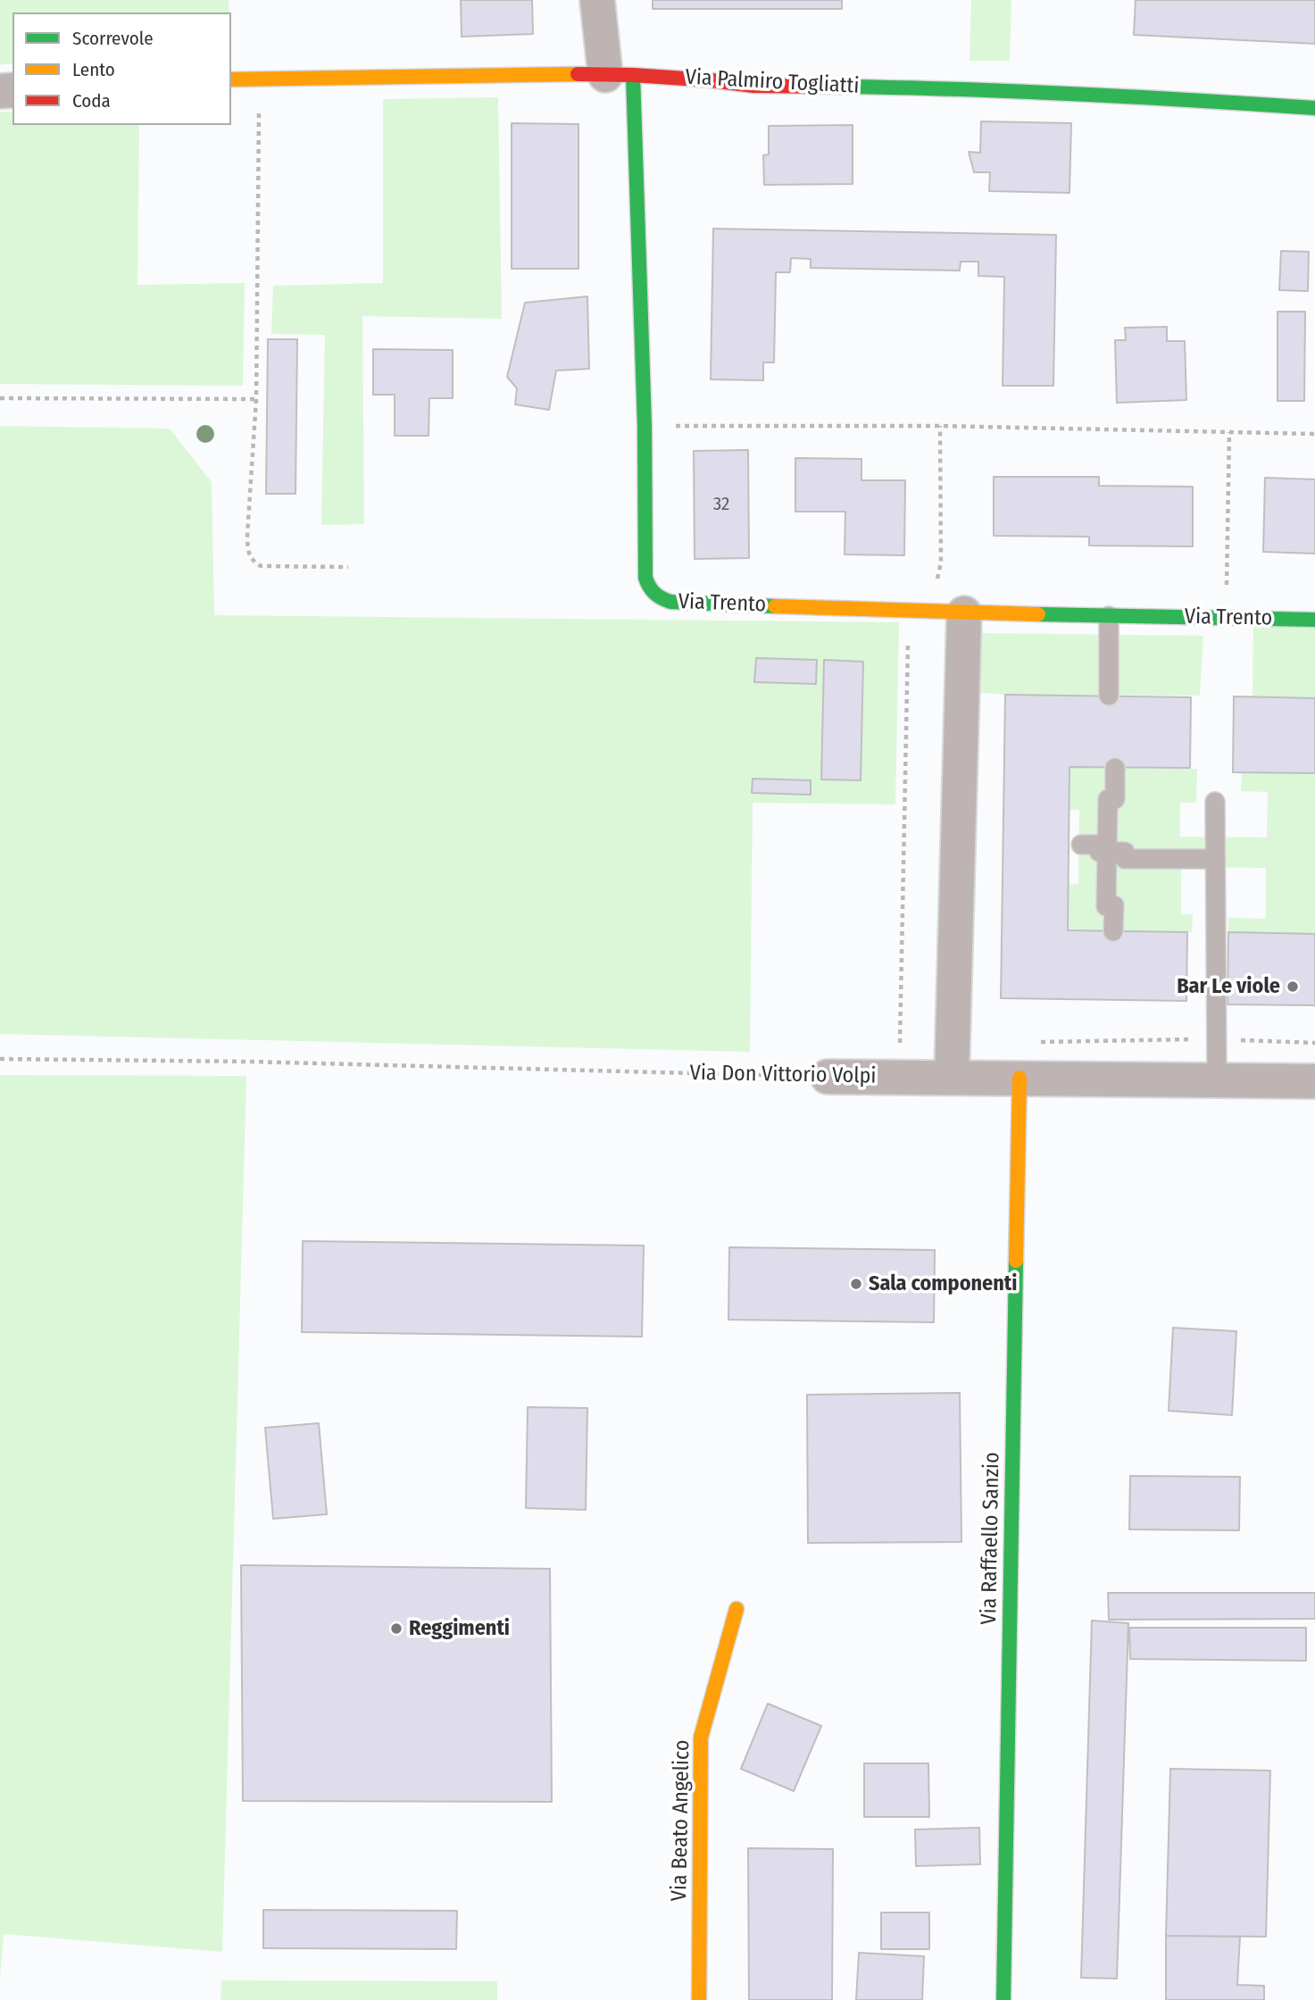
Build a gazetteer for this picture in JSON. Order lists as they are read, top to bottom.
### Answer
{
  "streets": {
    "street": [
      "Via Palmiro Togliatti",
      "Via Trento",
      "Via Don Vittorio Volpi",
      "Via Raffaello Sanzio",
      "Via Beato Angelico"
    ]
  },
  "crossings": [
    ["Via Palmiro Togliatti", "Via Trento"],
    ["Via Don Vittorio Volpi", "Via Raffaello Sanzio"]
  ],
  "places": ["Bar Le viole", "Sala componenti", "Reggimenti"],
  "house_numbers": ["32"],
  "legend": ["Scorrevole", "Lento", "Coda"]
}
